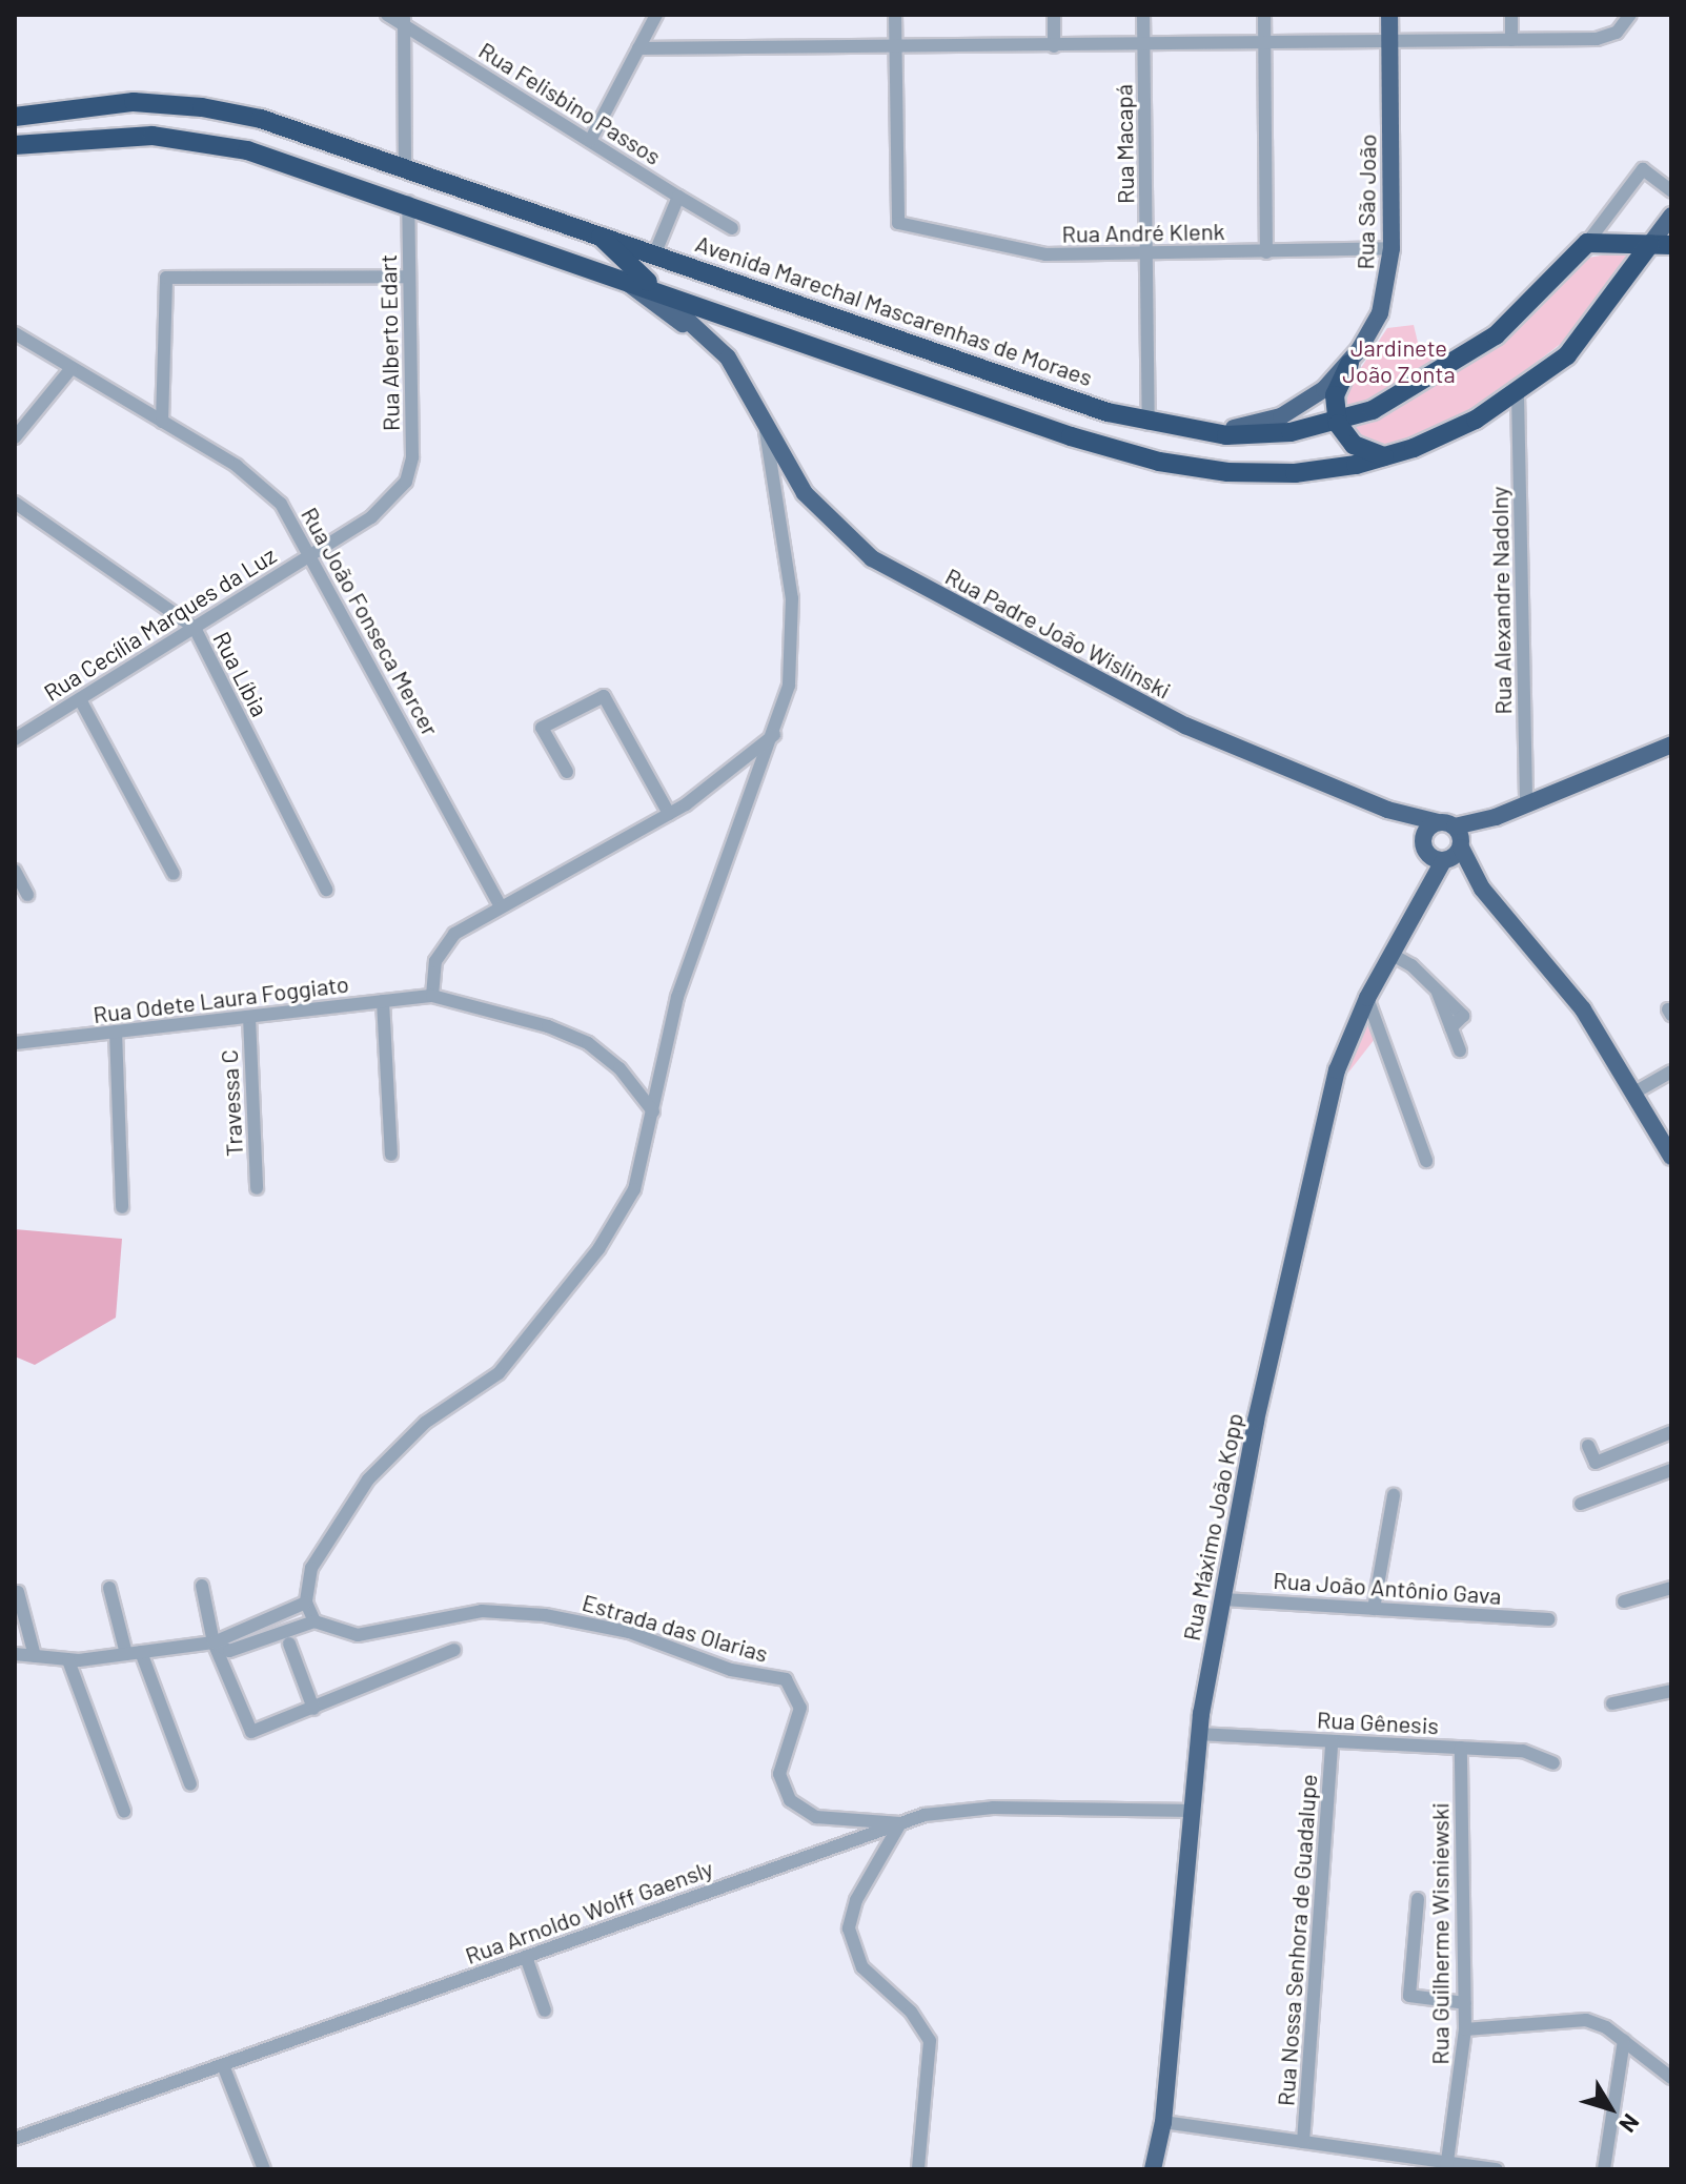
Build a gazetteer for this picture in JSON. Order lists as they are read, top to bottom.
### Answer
{
  "streets": {
    "highway": ["Avenida Marechal Mascarenhas de Moraes"],
    "main road": ["Rua São João", "Rua Padre João Wislinski", "Rua Máximo João Kopp"],
    "street": [
      "Rua Felisbino Passos",
      "Rua Macapá",
      "Rua André Klenk",
      "Rua Alberto Edart",
      "Rua Alexandre Nadolny",
      "Rua João Fonseca Mercer",
      "Rua Cecília Marques da Luz",
      "Rua Líbia",
      "Rua Odete Laura Foggiato",
      "Travessa C",
      "Rua João Antônio Gava",
      "Estrada das Olarias",
      "Rua Gênesis",
      "Rua Arnoldo Wolff Gaensly",
      "Rua Guilherme Wisniewski",
      "Rua Nossa Senhora de Guadalupe"
    ]
  },
  "crossings": [
    ["Rua Macapá", "Rua André Klenk"],
    ["Rua Macapá", "Avenida Marechal Mascarenhas de Moraes"],
    ["Rua São João", "Rua André Klenk"],
    ["Rua São João", "Avenida Marechal Mascarenhas de Moraes"],
    ["Rua Alberto Edart", "Rua Cecília Marques da Luz"],
    ["Rua Alexandre Nadolny", "Rua Padre João Wislinski"],
    ["Rua João Fonseca Mercer", "Rua Cecília Marques da Luz"],
    ["Rua Cecília Marques da Luz", "Rua Líbia"],
    ["Rua Padre João Wislinski", "Rua Máximo João Kopp"],
    ["Rua Odete Laura Foggiato", "Travessa C"],
    ["Rua Máximo João Kopp", "Rua João Antônio Gava"],
    ["Rua Máximo João Kopp", "Rua Gênesis"],
    ["Rua Máximo João Kopp", "Rua Arnoldo Wolff Gaensly"],
    ["Estrada das Olarias", "Rua Arnoldo Wolff Gaensly"],
    ["Rua Gênesis", "Rua Guilherme Wisniewski"],
    ["Rua Gênesis", "Rua Nossa Senhora de Guadalupe"]
  ],
  "parks": ["Jardinete João Zonta"],
  "north": "bottom right"
}
